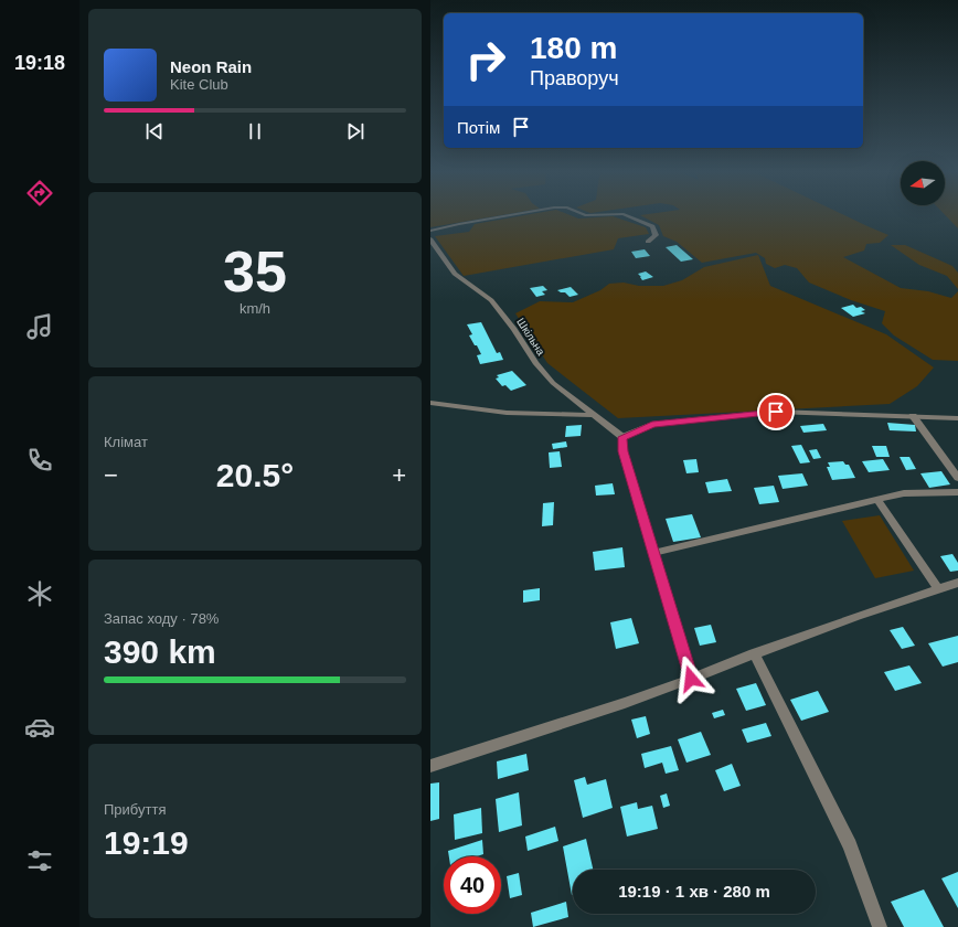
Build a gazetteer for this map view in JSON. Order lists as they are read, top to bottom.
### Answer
{
  "streets": {
    "street": ["Шкільна"]
  },
  "north": "left",
  "page": {
    "tabs": "19:18",
    "turn": ["180 m", "Праворуч"],
    "song": ["Neon Rain", "Kite Club"],
    "then": "Потім",
    "tile": [
      ["35", "km/h"],
      "Клімат",
      ["Запас ходу · 78%", "390 km"],
      ["Прибуття", "19:19"]
    ],
    "heat": ["−", "20.5°", "+"],
    "limit": "40",
    "trip": "19:19 · 1 хв · 280 m"
  }
}
